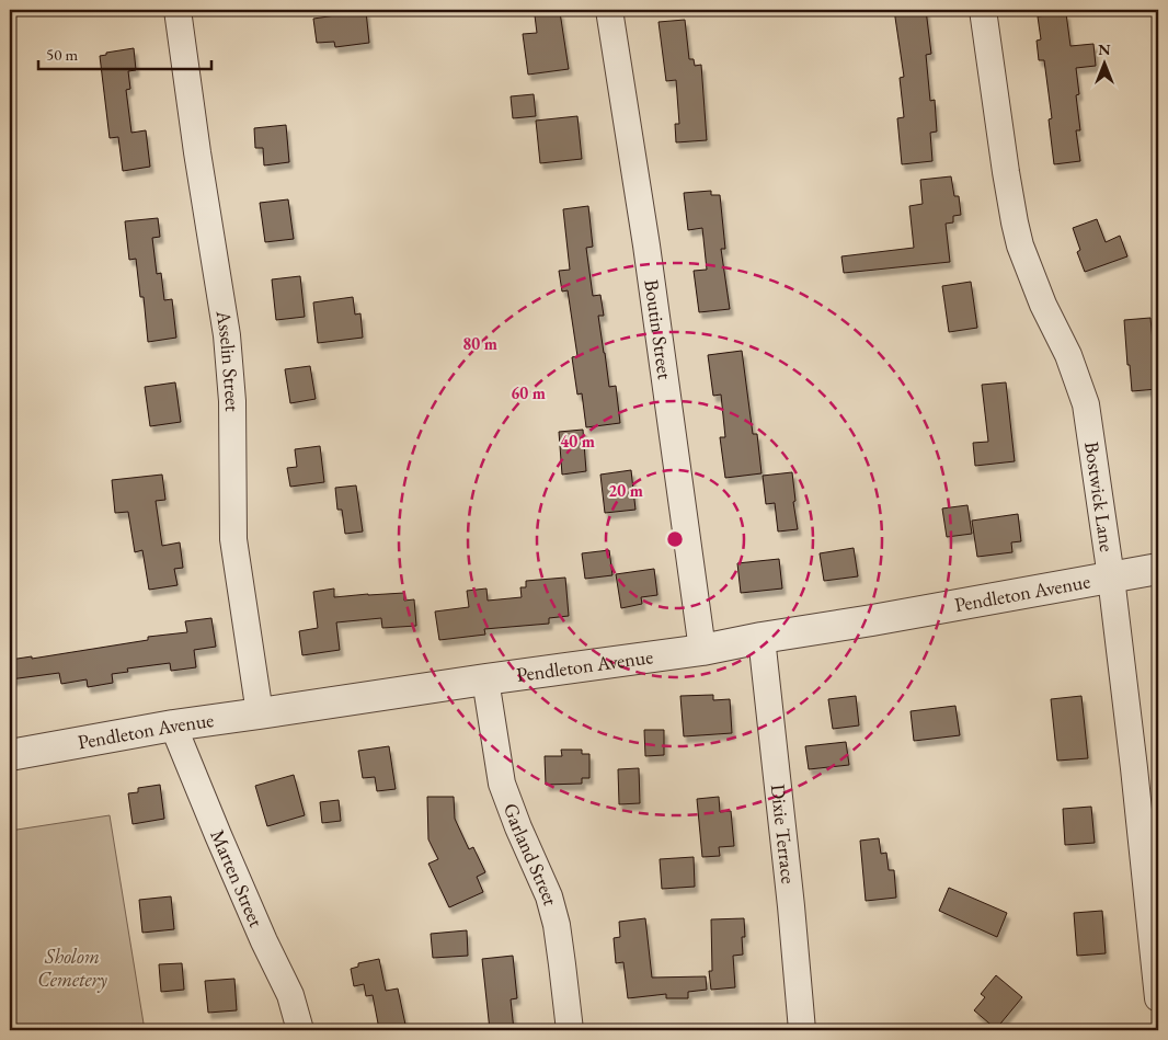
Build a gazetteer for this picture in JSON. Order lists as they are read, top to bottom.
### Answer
{
  "streets": {
    "street": [
      "Boutin Street",
      "Asselin Street",
      "Bostwick Lane",
      "Pendleton Avenue",
      "Dixie Terrace",
      "Garland Street",
      "Marten Street"
    ]
  },
  "crossings": [
    ["Boutin Street", "Pendleton Avenue"],
    ["Asselin Street", "Pendleton Avenue"],
    ["Bostwick Lane", "Pendleton Avenue"],
    ["Pendleton Avenue", "Dixie Terrace"],
    ["Pendleton Avenue", "Garland Street"],
    ["Pendleton Avenue", "Marten Street"]
  ],
  "parks": ["Sholom Cemetery"],
  "scale_bar": "50 m",
  "north": "top",
  "rings": [
    "80 m",
    "60 m",
    "40 m",
    "20 m"
  ]
}
